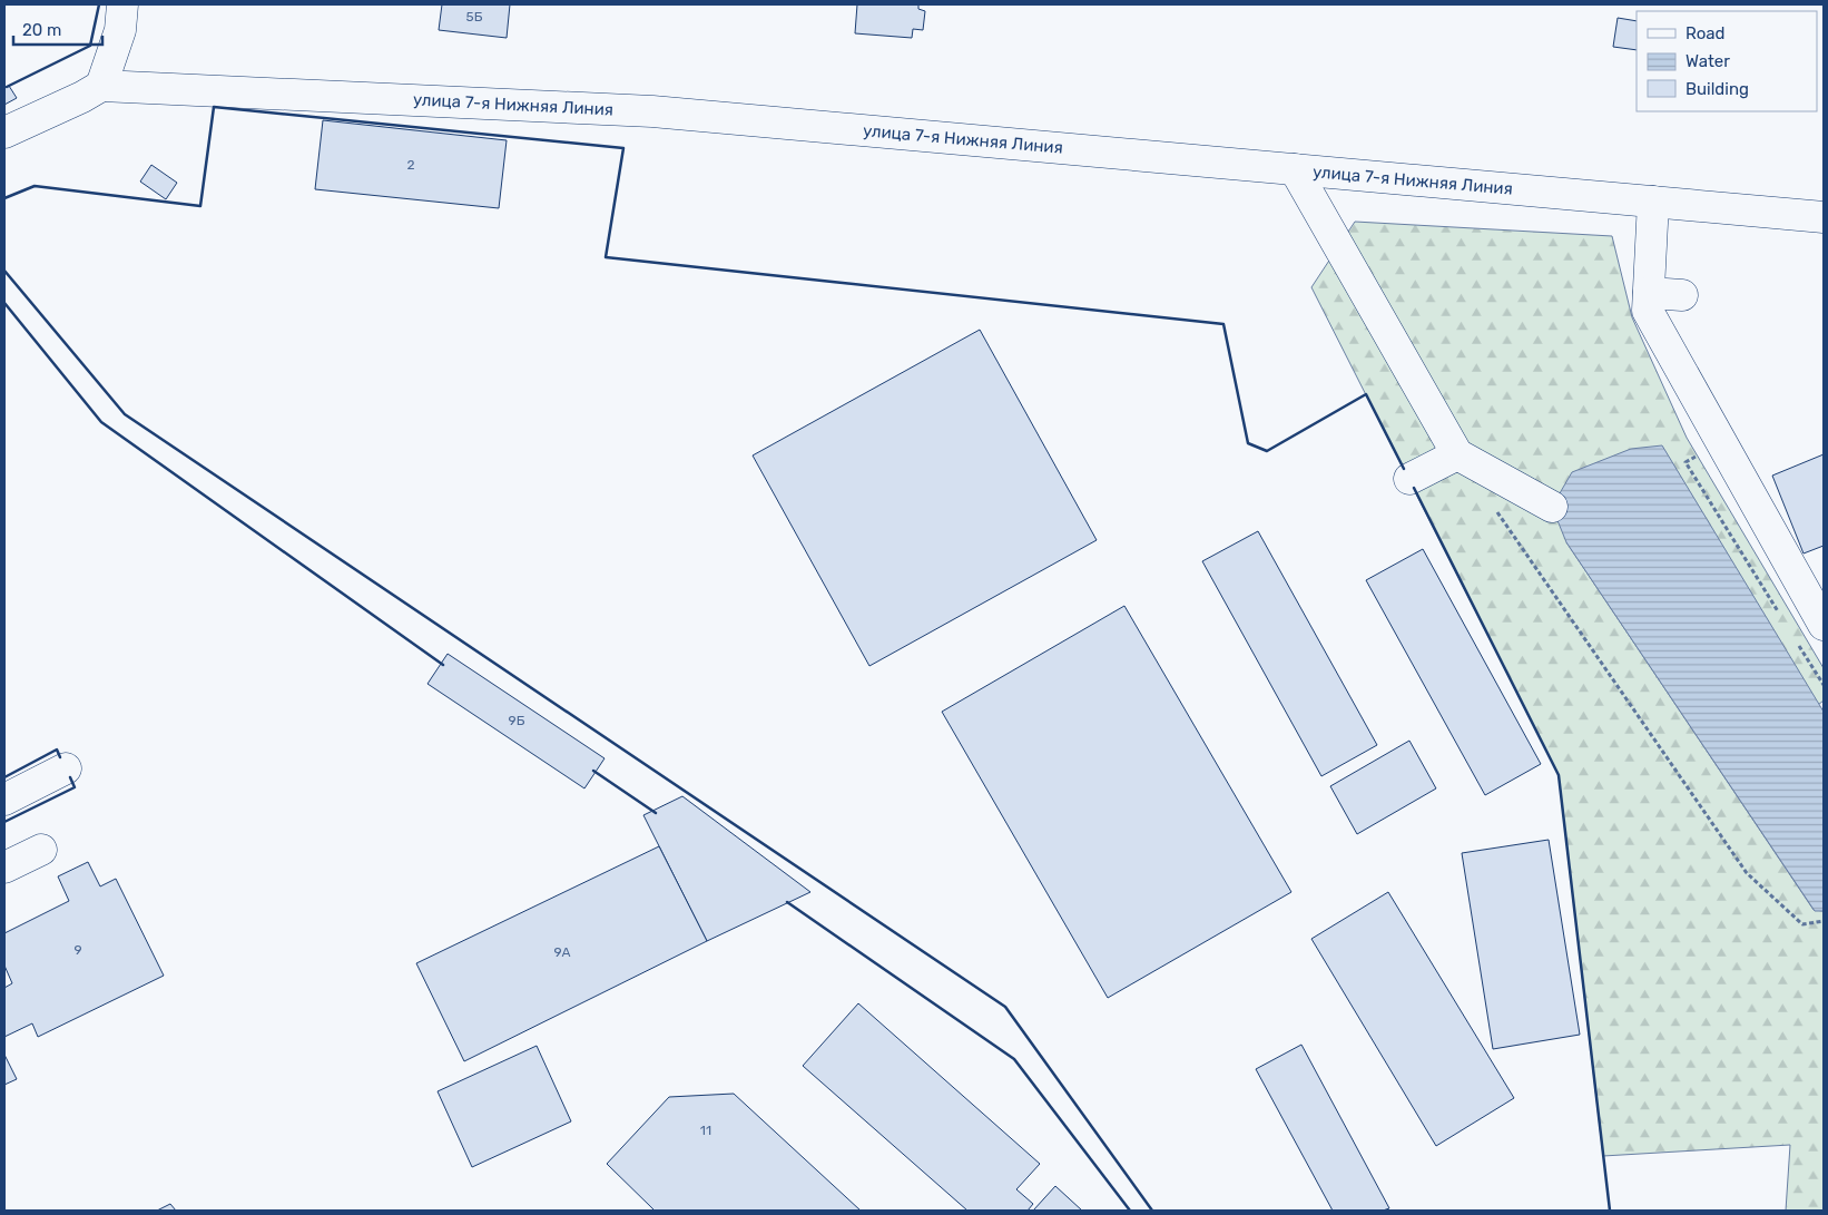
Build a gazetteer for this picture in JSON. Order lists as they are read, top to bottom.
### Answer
{
  "streets": {
    "street": ["улица 7-я Нижняя Линия"]
  },
  "house_numbers": [
    "5Б",
    "2",
    "9Б",
    "9",
    "9А",
    "11"
  ],
  "legend": ["Road", "Water", "Building"],
  "scale_bar": "20 m"
}
